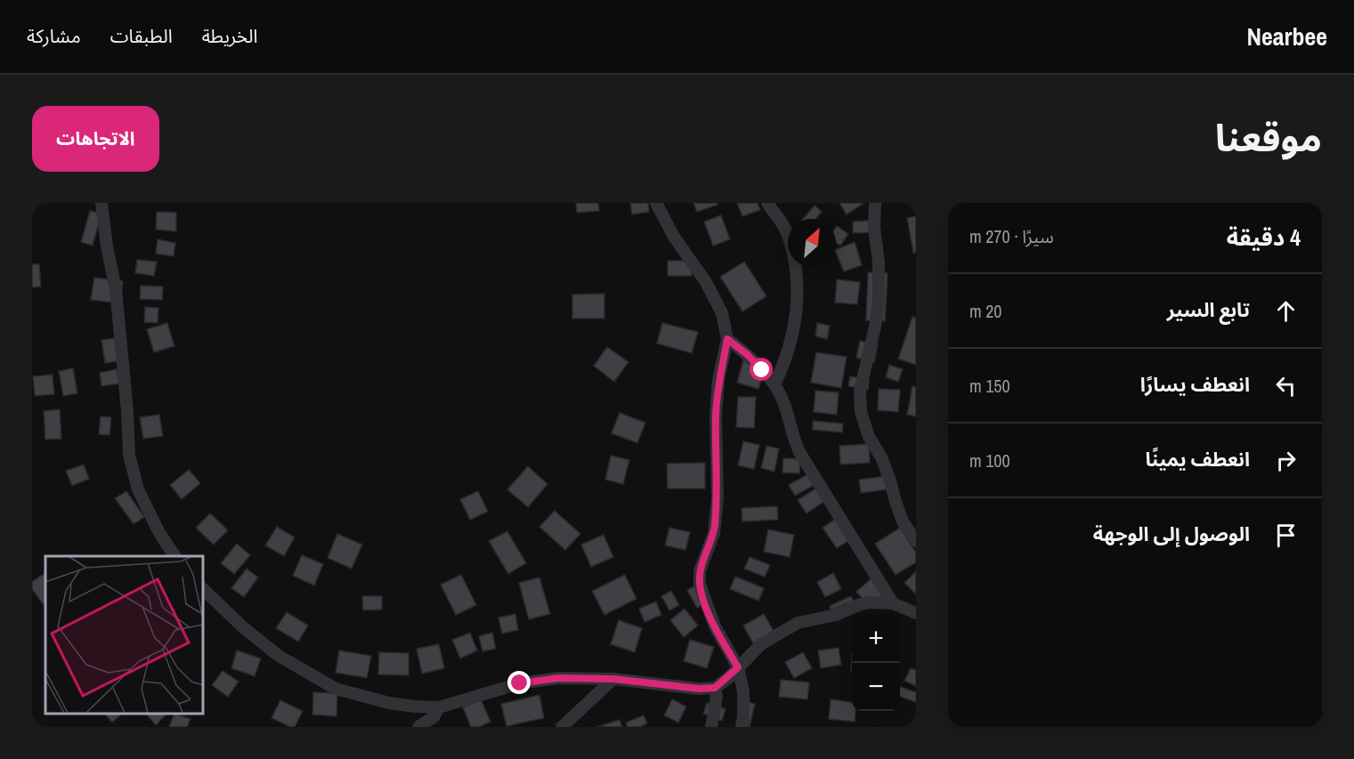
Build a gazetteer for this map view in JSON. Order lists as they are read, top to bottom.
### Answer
{
  "north": "top right",
  "page": {
    "header": "Nearbee",
    "nav": ["الخريطة", "الطبقات", "مشاركة"],
    "title": "موقعنا",
    "buttons": "الاتجاهات",
    "heading": ["4 دقيقة", "سيرًا · 270 m"],
    "list": [
      ["تابع السير", "20 m"],
      ["انعطف يسارًا", "150 m"],
      ["انعطف يمينًا", "100 m"],
      "الوصول إلى الوجهة"
    ],
    "map_buttons": ["+", "−"]
  }
}
